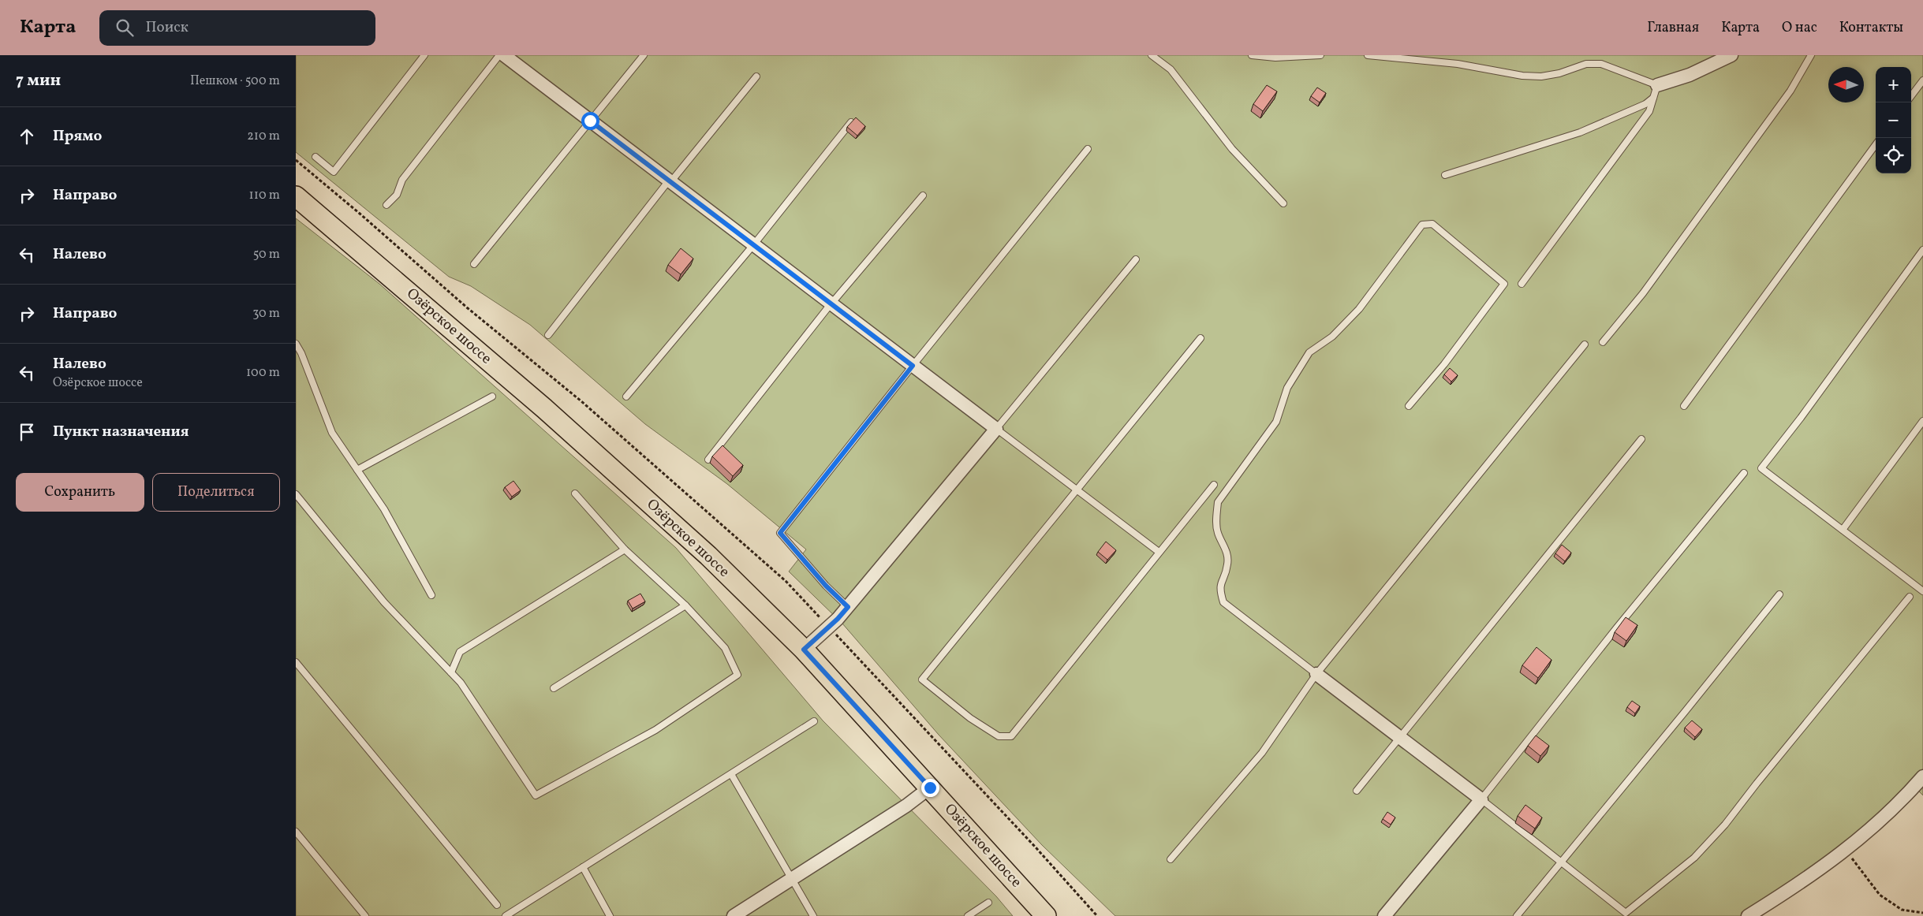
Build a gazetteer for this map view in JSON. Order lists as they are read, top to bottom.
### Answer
{
  "streets": {
    "main road": ["Озёрское шоссе"]
  },
  "north": "left",
  "page": {
    "header": "Карта",
    "search": "Поиск",
    "nav": [
      "Главная",
      "Карта",
      "О нас",
      "Контакты"
    ],
    "heading": ["7 мин", "Пешком · 500 m"],
    "map_buttons": ["+", "−"],
    "list": [
      ["Прямо", "210 m"],
      ["Направо", "110 m"],
      ["Налево", "50 m"],
      ["Направо", "30 m"],
      ["Налево", "Озёрское шоссе", "100 m"],
      "Пункт назначения"
    ],
    "buttons": ["Сохранить", "Поделиться"]
  }
}
